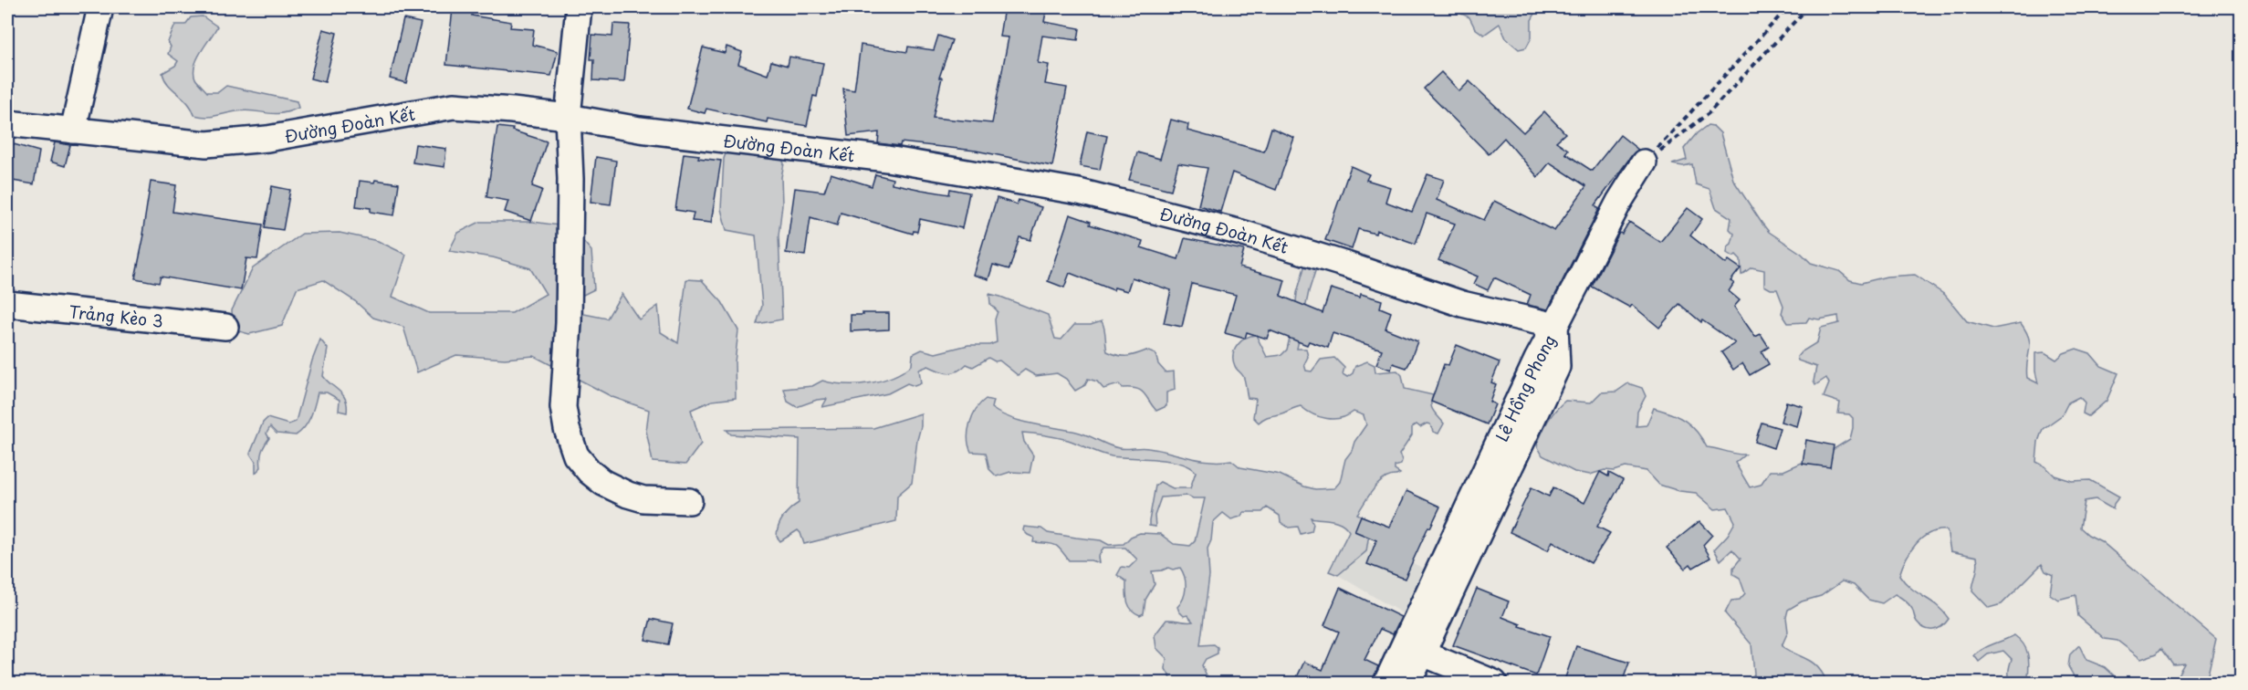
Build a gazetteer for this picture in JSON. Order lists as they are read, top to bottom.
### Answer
{
  "streets": {
    "street": ["Đường Đoàn Kết", "Trảng Kèo 3", "Lê Hồng Phong"]
  },
  "crossings": [
    ["Đường Đoàn Kết", "Lê Hồng Phong"]
  ]
}
